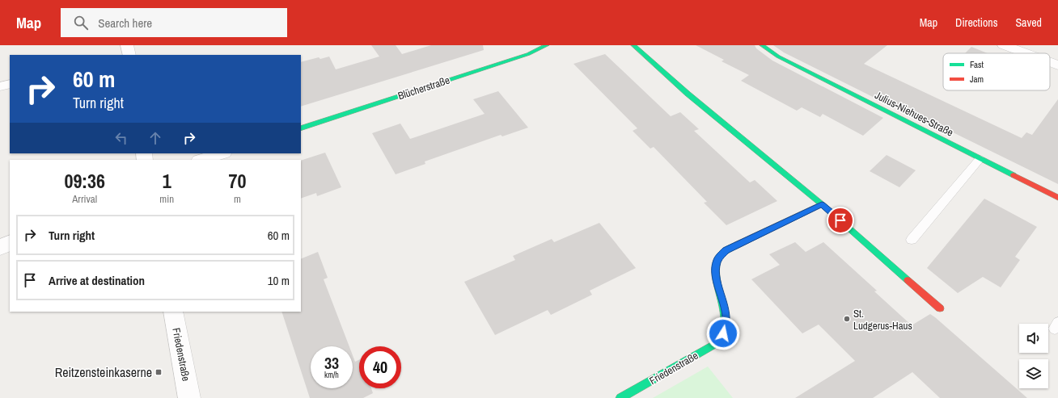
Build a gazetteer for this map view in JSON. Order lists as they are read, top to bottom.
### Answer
{
  "streets": {
    "street": ["Blücherstraße", "Julius-Niehues-Straße", "Friedenstraße"]
  },
  "places": {
    "other": ["St. Ludgerus-Haus"],
    "transit": ["Reitzensteinkaserne"]
  },
  "legend": ["Fast", "Jam"],
  "page": {
    "header": "Map",
    "search": "Search here",
    "nav": ["Map", "Directions", "Saved"],
    "turn": ["60 m", "Turn right"],
    "eta": [
      "09:36",
      "Arrival",
      "1",
      "min",
      "70",
      "m"
    ],
    "list": [
      {
        "name": "Turn right",
        "value": "60 m"
      },
      {
        "name": "Arrive at destination",
        "value": "10 m"
      }
    ],
    "speed": "33 km/h",
    "limit": "40"
  }
}
